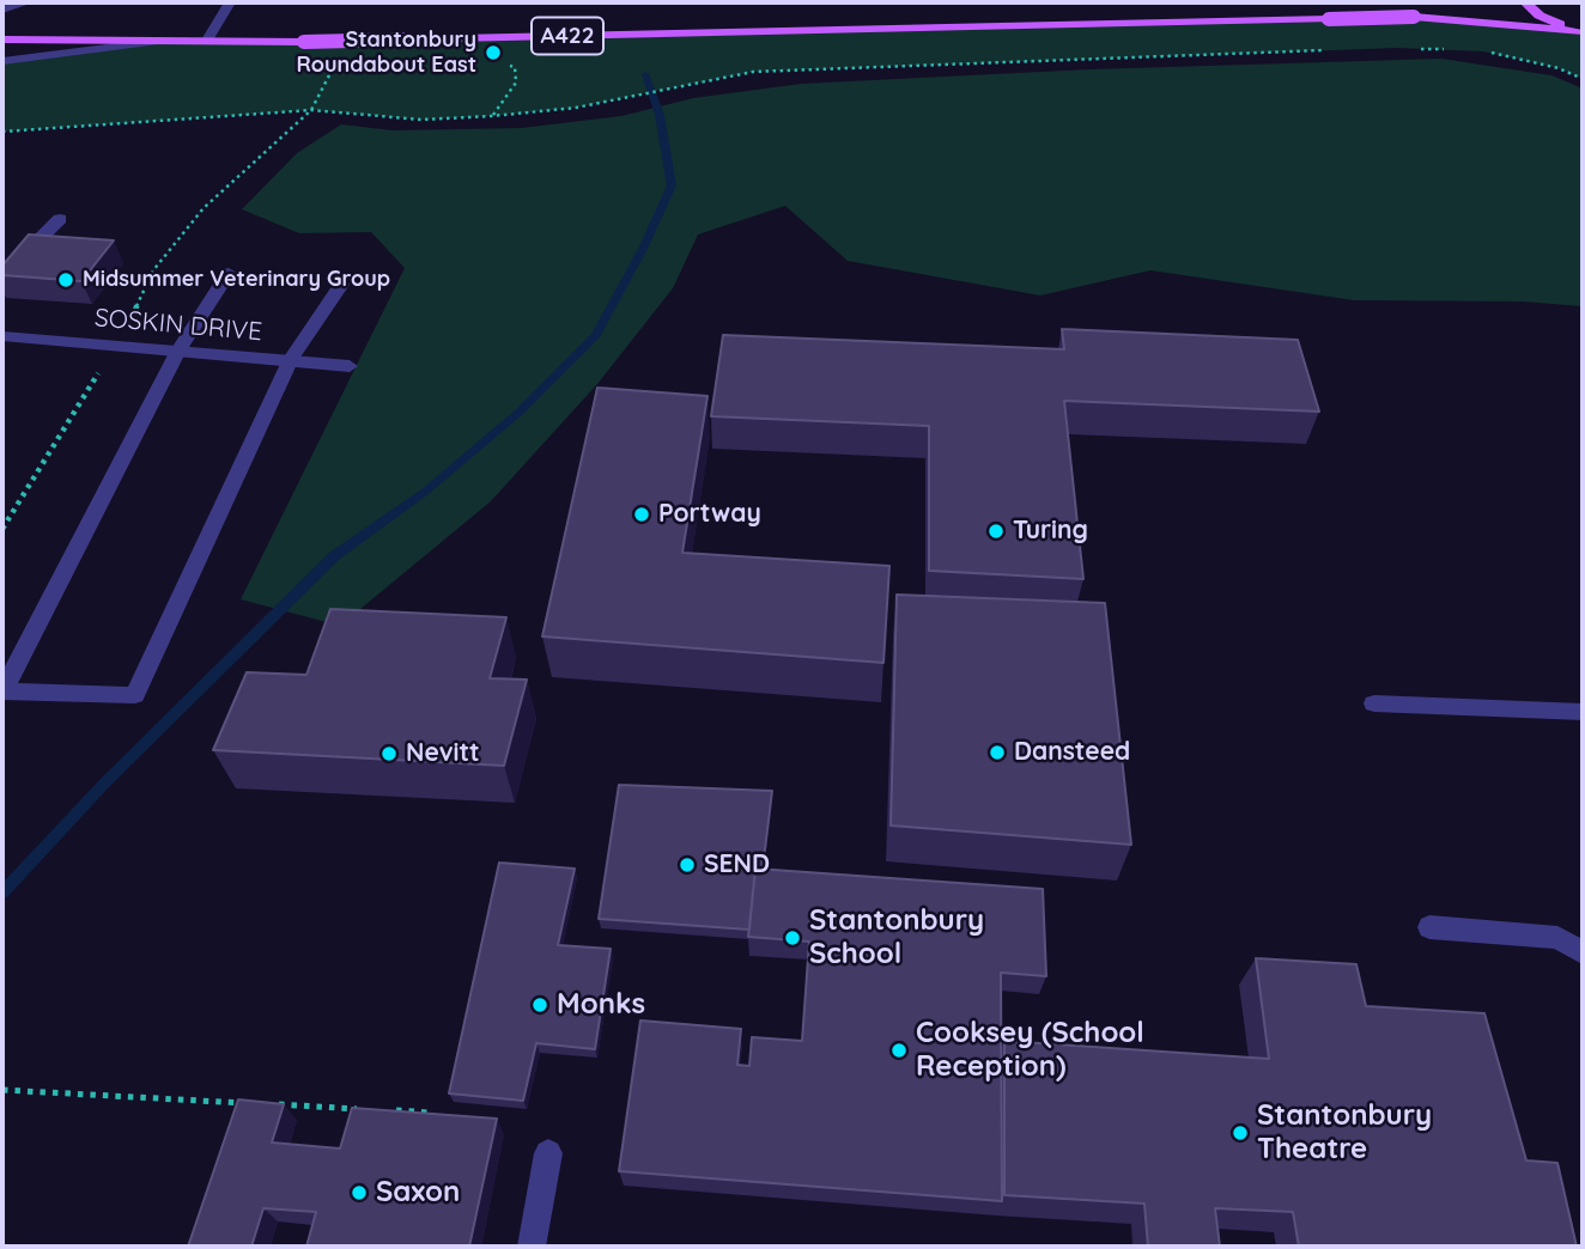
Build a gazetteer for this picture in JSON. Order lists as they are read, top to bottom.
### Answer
{
  "streets": {
    "main road": ["A422"],
    "street": ["SOSKIN DRIVE"]
  },
  "places": [
    "Stantonbury Roundabout East",
    "Midsummer Veterinary Group",
    "Portway",
    "Turing",
    "Dansteed",
    "Nevitt",
    "SEND",
    "Stantonbury School",
    "Monks",
    "Cooksey (School Reception)",
    "Stantonbury Theatre",
    "Saxon"
  ]
}
